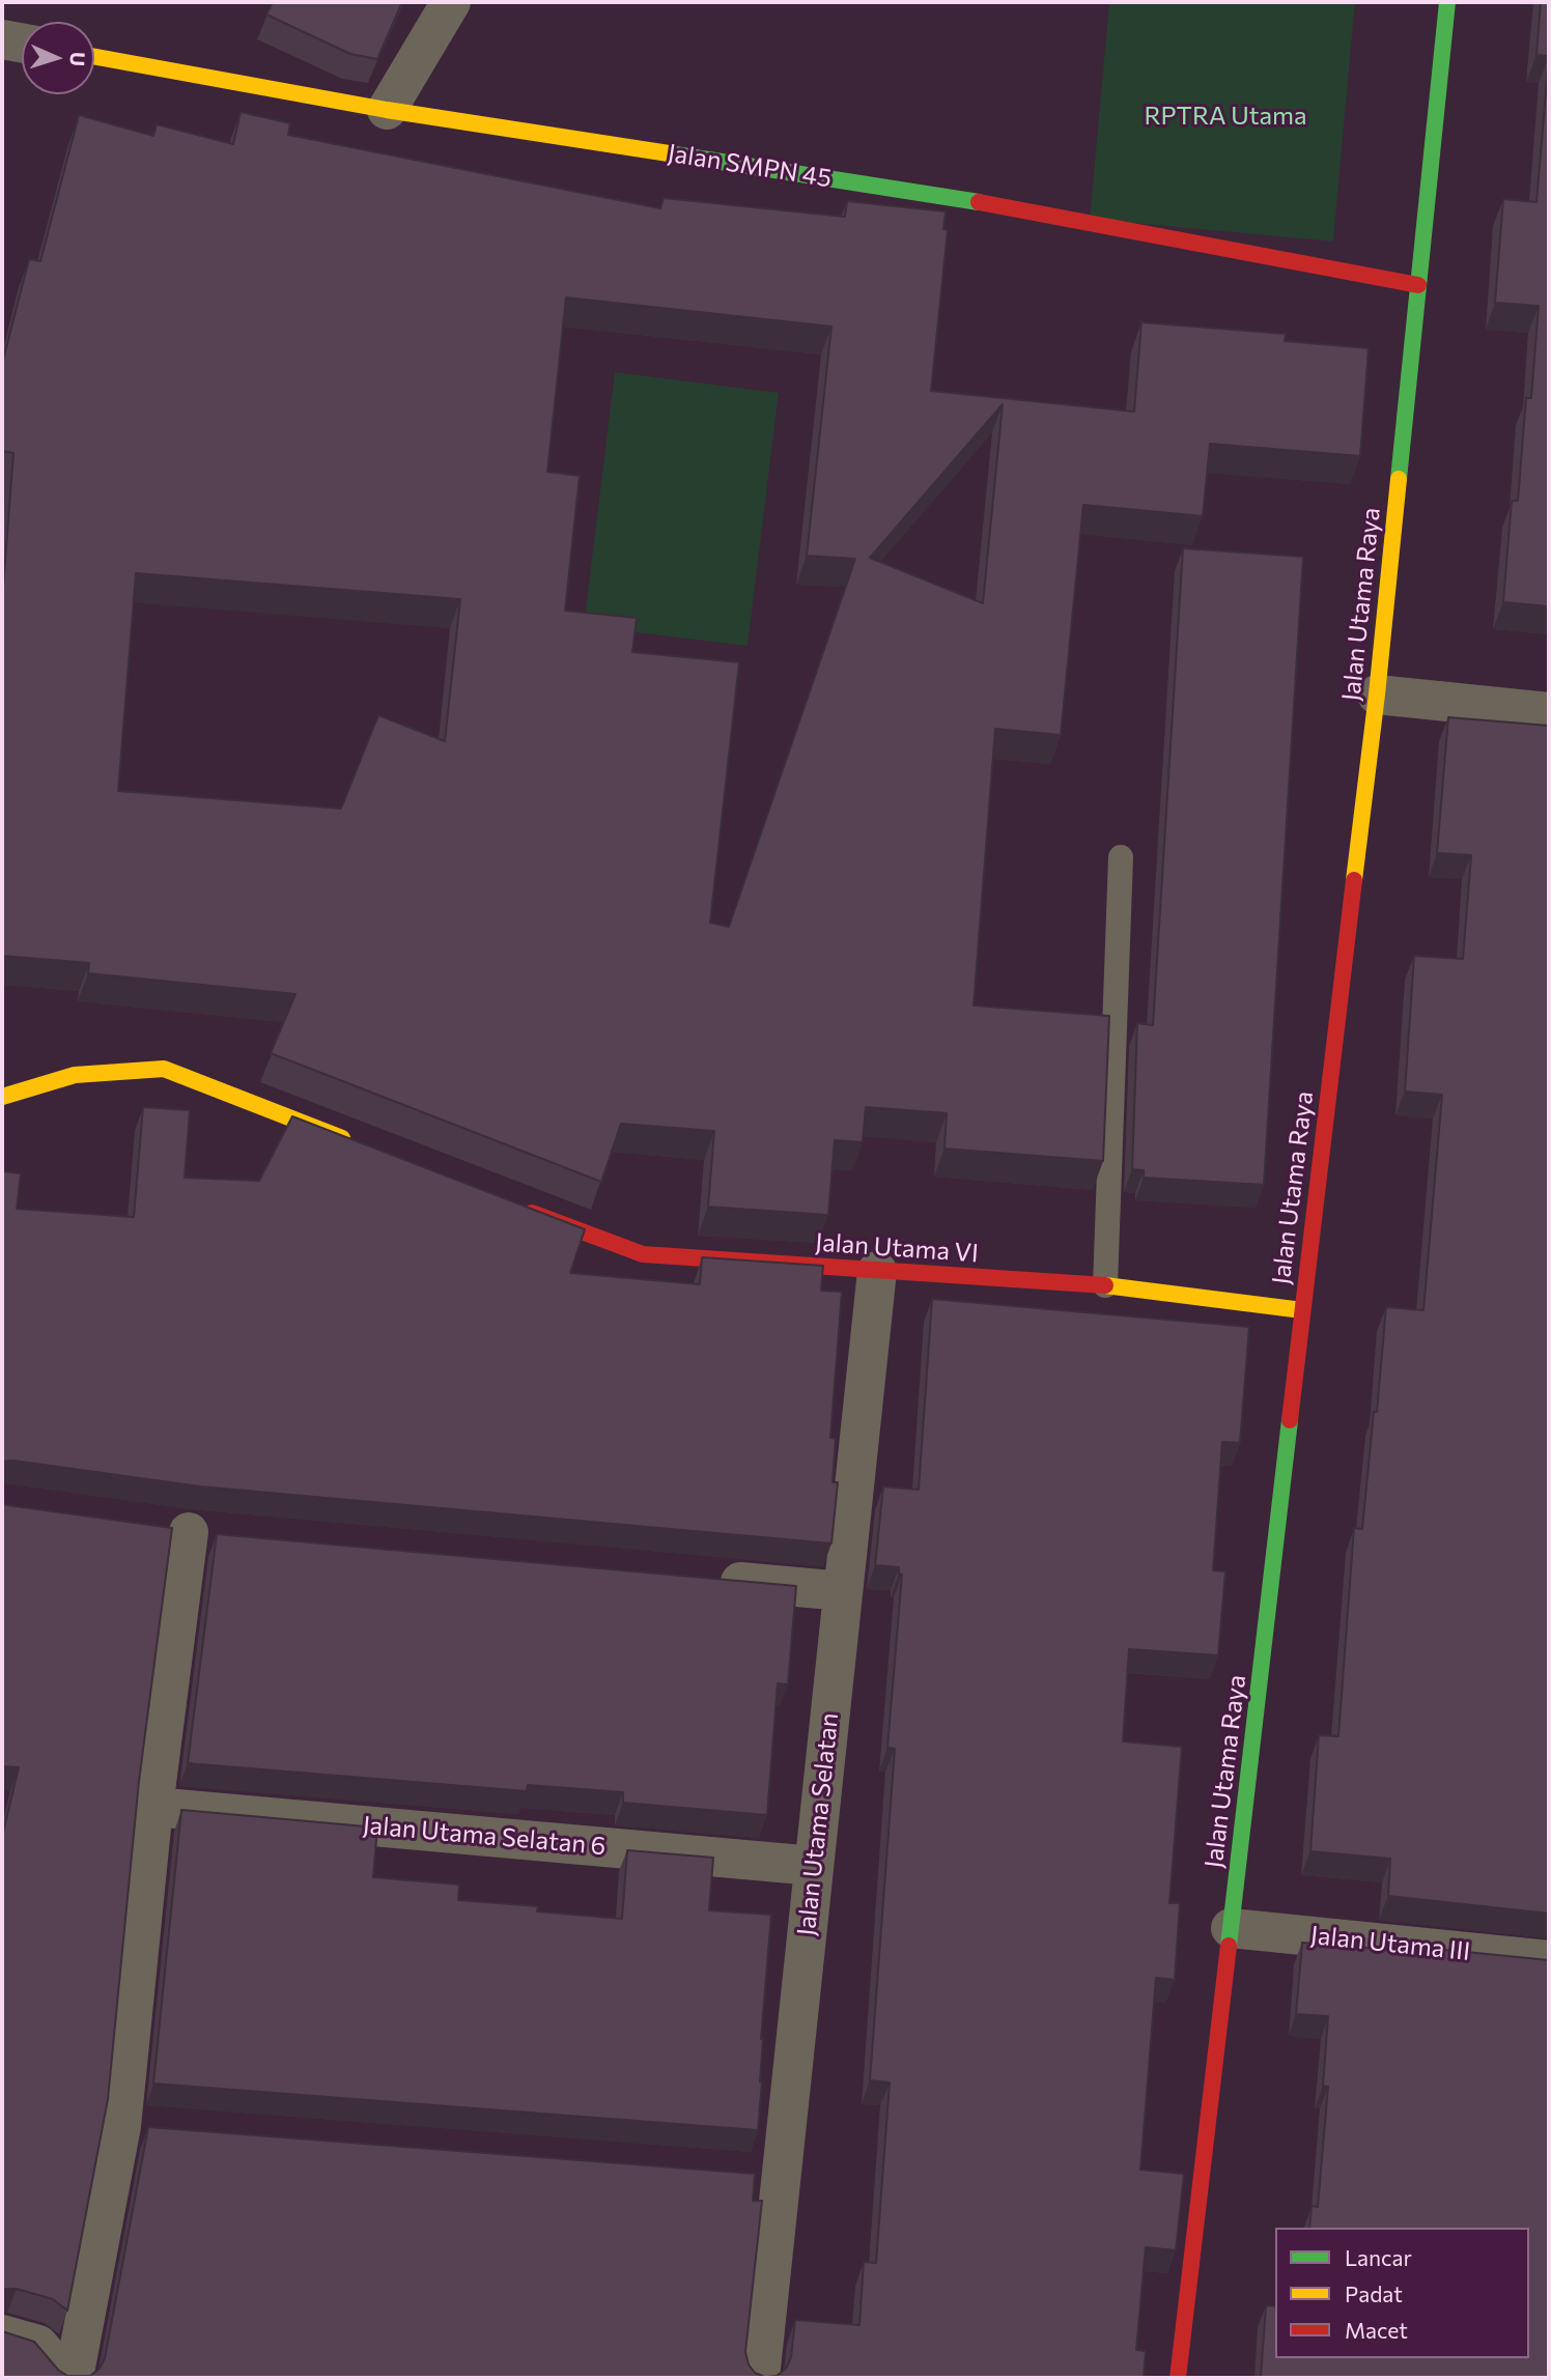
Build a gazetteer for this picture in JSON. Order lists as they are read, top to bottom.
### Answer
{
  "streets": {
    "street": [
      "Jalan SMPN 45",
      "Jalan Utama Raya",
      "Jalan Utama VI",
      "Jalan Utama Selatan",
      "Jalan Utama Selatan 6",
      "Jalan Utama III"
    ]
  },
  "crossings": [
    ["Jalan SMPN 45", "Jalan Utama Raya"],
    ["Jalan Utama Raya", "Jalan Utama VI"],
    ["Jalan Utama Raya", "Jalan Utama III"],
    ["Jalan Utama VI", "Jalan Utama Selatan"],
    ["Jalan Utama Selatan", "Jalan Utama Selatan 6"]
  ],
  "parks": ["RPTRA Utama"],
  "legend": ["Lancar", "Padat", "Macet"],
  "north": "right"
}
